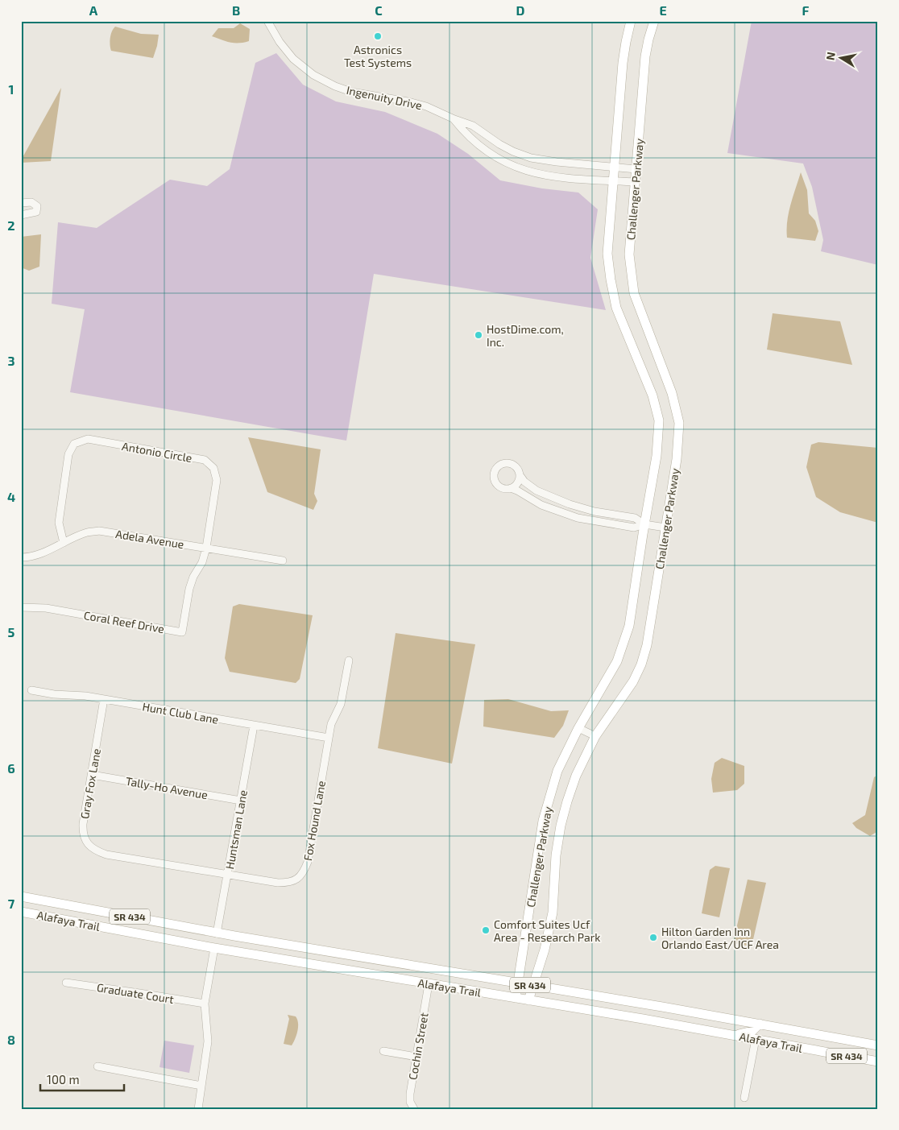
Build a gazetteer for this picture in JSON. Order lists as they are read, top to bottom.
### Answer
{
  "streets": {
    "main road": ["Challenger Parkway", "SR 434", "Alafaya Trail"],
    "street": [
      "Ingenuity Drive",
      "Antonio Circle",
      "Adela Avenue",
      "Coral Reef Drive",
      "Hunt Club Lane",
      "Gray Fox Lane",
      "Tally-Ho Avenue",
      "Fox Hound Lane",
      "Huntsman Lane",
      "Graduate Court",
      "Cochin Street"
    ]
  },
  "crossings": [
    ["Ingenuity Drive", "Challenger Parkway"],
    ["Challenger Parkway", "Alafaya Trail"],
    ["Antonio Circle", "Adela Avenue"],
    ["Antonio Circle", "Coral Reef Drive"],
    ["Hunt Club Lane", "Gray Fox Lane"],
    ["Hunt Club Lane", "Fox Hound Lane"],
    ["Hunt Club Lane", "Huntsman Lane"],
    ["Gray Fox Lane", "Tally-Ho Avenue"],
    ["Gray Fox Lane", "Fox Hound Lane"],
    ["Gray Fox Lane", "Huntsman Lane"],
    ["Tally-Ho Avenue", "Huntsman Lane"],
    ["Fox Hound Lane", "Huntsman Lane"],
    ["Huntsman Lane", "Alafaya Trail"],
    ["Alafaya Trail", "Cochin Street"]
  ],
  "places": [
    "Astronics Test Systems",
    "HostDime.com, Inc.",
    "Comfort Suites Ucf Area - Research Park",
    "Hilton Garden Inn Orlando East/UCF Area"
  ],
  "scale_bar": "100 m",
  "north": "left",
  "grid": {
    "columns": [
      "A",
      "B",
      "C",
      "D",
      "E",
      "F"
    ],
    "rows": [
      "1",
      "2",
      "3",
      "4",
      "5",
      "6",
      "7",
      "8"
    ]
  }
}
